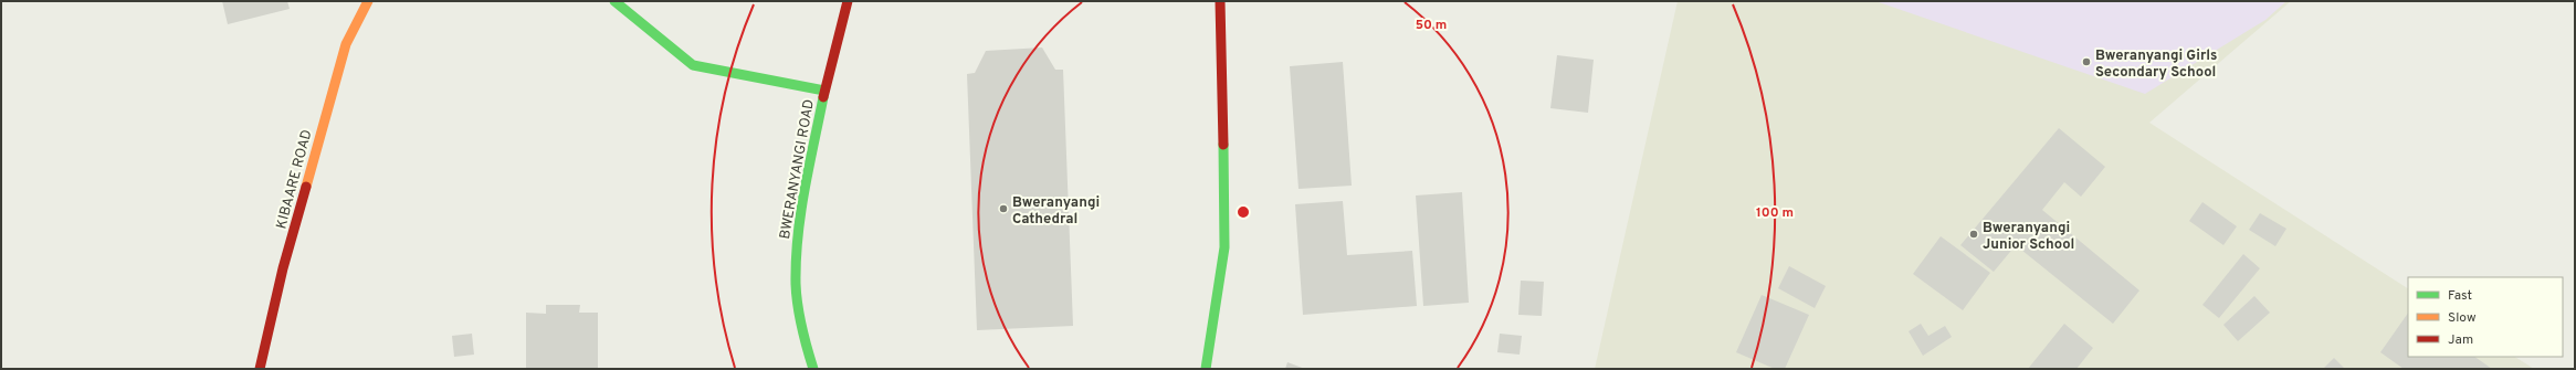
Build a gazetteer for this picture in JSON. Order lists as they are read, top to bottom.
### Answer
{
  "streets": {
    "street": ["BWERANYANGI ROAD", "KIBAARE ROAD"]
  },
  "places": ["Bweranyangi Girls Secondary School", "Bweranyangi Cathedral", "Bweranyangi Junior School"],
  "legend": ["Fast", "Slow", "Jam"],
  "rings": ["50 m", "100 m"]
}
